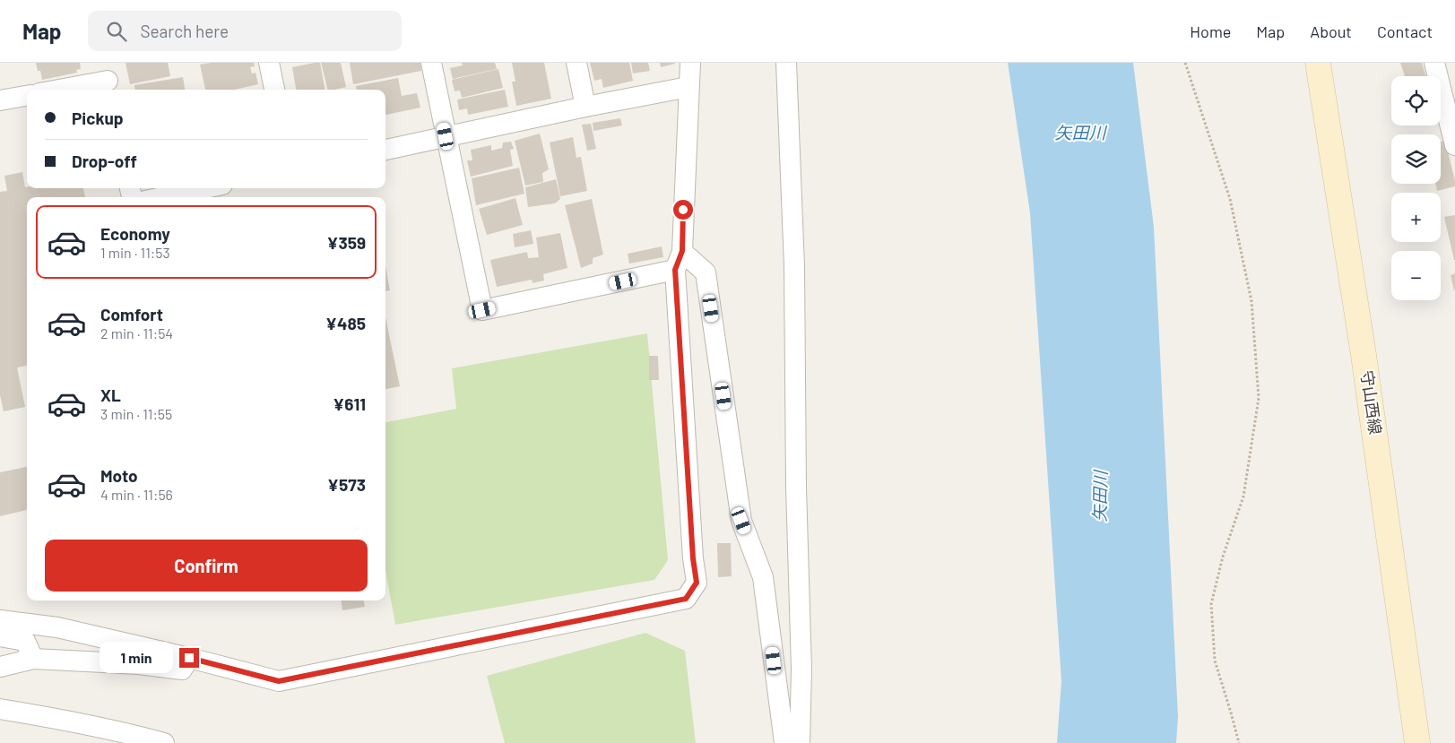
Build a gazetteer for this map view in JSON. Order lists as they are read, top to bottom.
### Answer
{
  "streets": {
    "main road": ["守山西線"]
  },
  "water": ["矢田川"],
  "page": {
    "header": "Map",
    "search": "Search here",
    "nav": [
      "Home",
      "Map",
      "About",
      "Contact"
    ],
    "map_buttons": ["+", "−"],
    "banner": ["Pickup", "Drop-off"],
    "list": [
      {
        "name": "Economy",
        "note": "1 min · 11:53",
        "value": "¥359"
      },
      {
        "name": "Comfort",
        "note": "2 min · 11:54",
        "value": "¥485"
      },
      {
        "name": "XL",
        "note": "3 min · 11:55",
        "value": "¥611"
      },
      {
        "name": "Moto",
        "note": "4 min · 11:56",
        "value": "¥573"
      }
    ],
    "buttons": "Confirm",
    "bubble": "1 min"
  }
}
